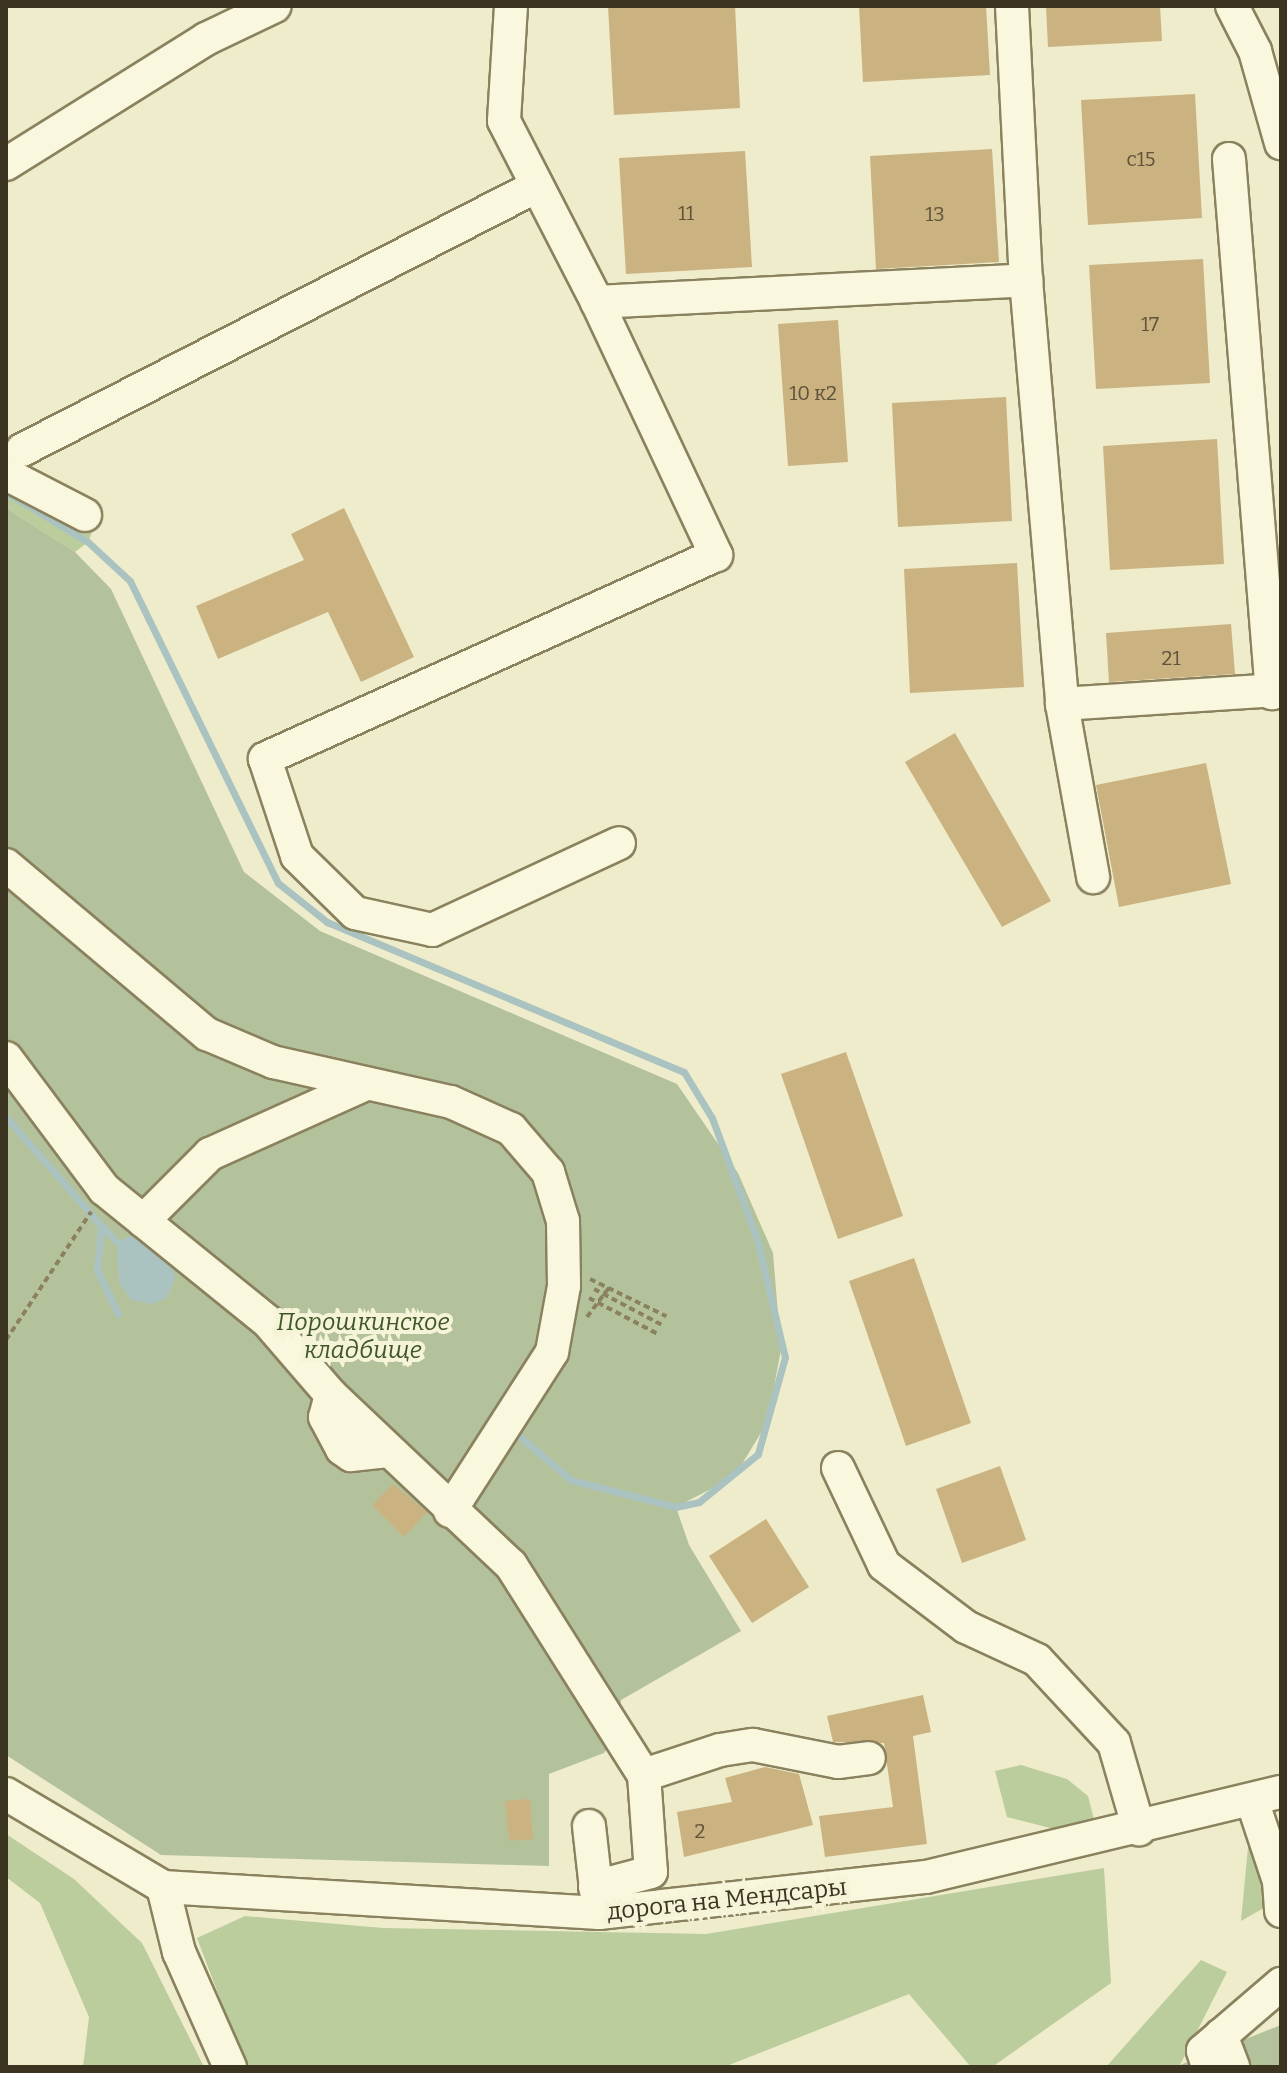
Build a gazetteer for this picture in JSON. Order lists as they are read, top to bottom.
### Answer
{
  "streets": {
    "street": ["дорога на Мендсары"]
  },
  "parks": ["Порошкинское кладбище"],
  "house_numbers": [
    "с15",
    "11",
    "13",
    "17",
    "10 к2",
    "21",
    "2"
  ]
}
